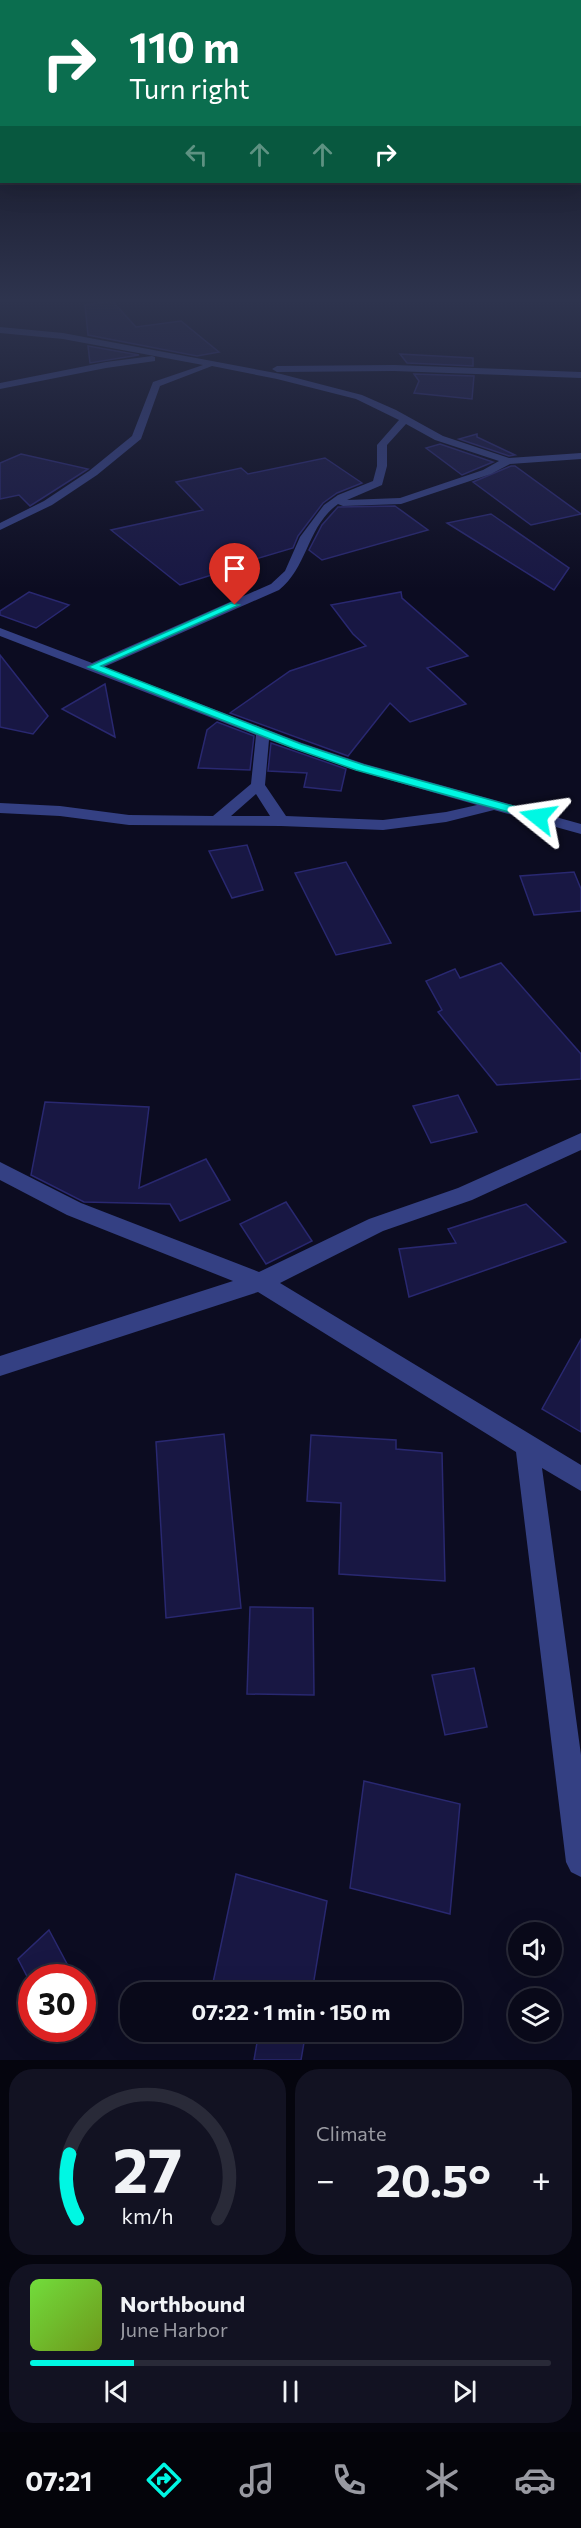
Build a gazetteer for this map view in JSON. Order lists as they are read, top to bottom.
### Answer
{
  "page": {
    "turn": ["110 m", "Turn right"],
    "limit": "30",
    "trip": "07:22 · 1 min · 150 m",
    "tile": "Climate",
    "heat": ["−", "20.5°", "+"],
    "song": ["Northbound", "June Harbor"],
    "tabs": "07:21",
    "gauge": ["27", "km/h"]
  }
}
